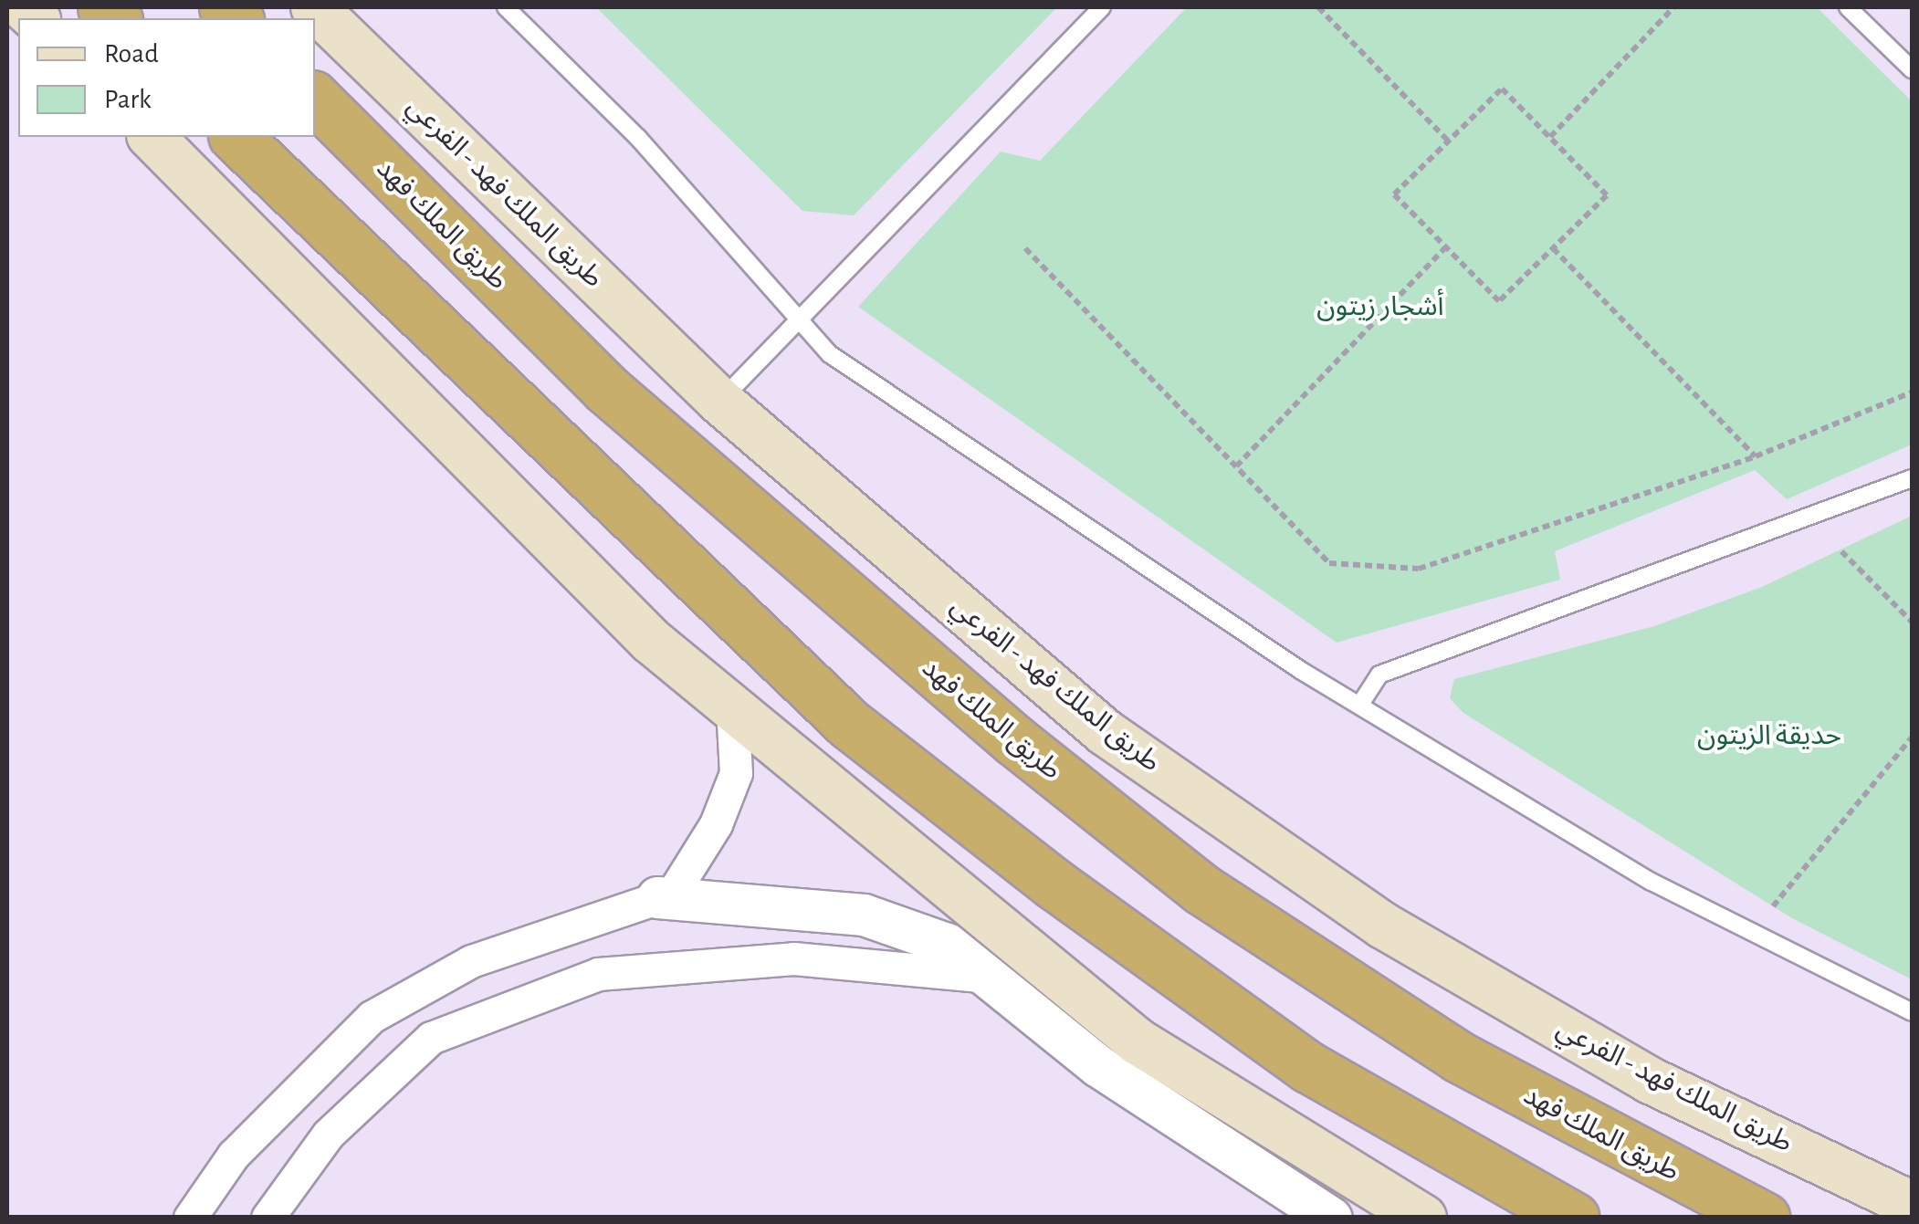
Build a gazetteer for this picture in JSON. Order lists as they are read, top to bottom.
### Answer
{
  "streets": {
    "highway": ["طريق الملك فهد"],
    "main road": ["طريق الملك فهد - الفرعي"]
  },
  "parks": ["أشجار زيتون", "حديقة الزيتون"],
  "legend": ["Road", "Park"]
}
